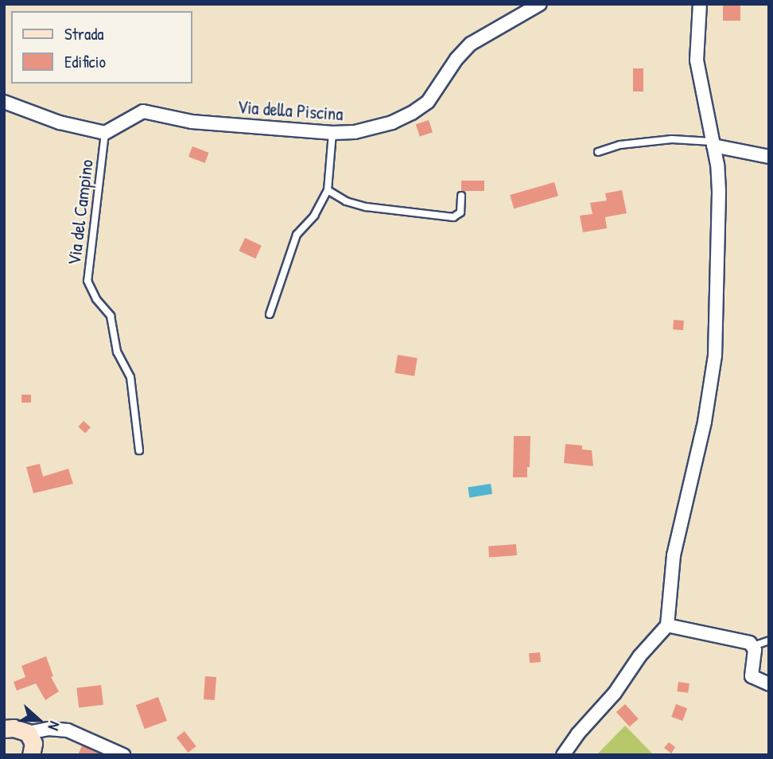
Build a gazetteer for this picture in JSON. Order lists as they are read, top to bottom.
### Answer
{
  "streets": {
    "street": ["Via della Piscina"],
    "lane": ["Via del Campino"]
  },
  "crossings": [
    ["Via della Piscina", "Via del Campino"]
  ],
  "legend": ["Strada", "Edificio"],
  "north": "right"
}
